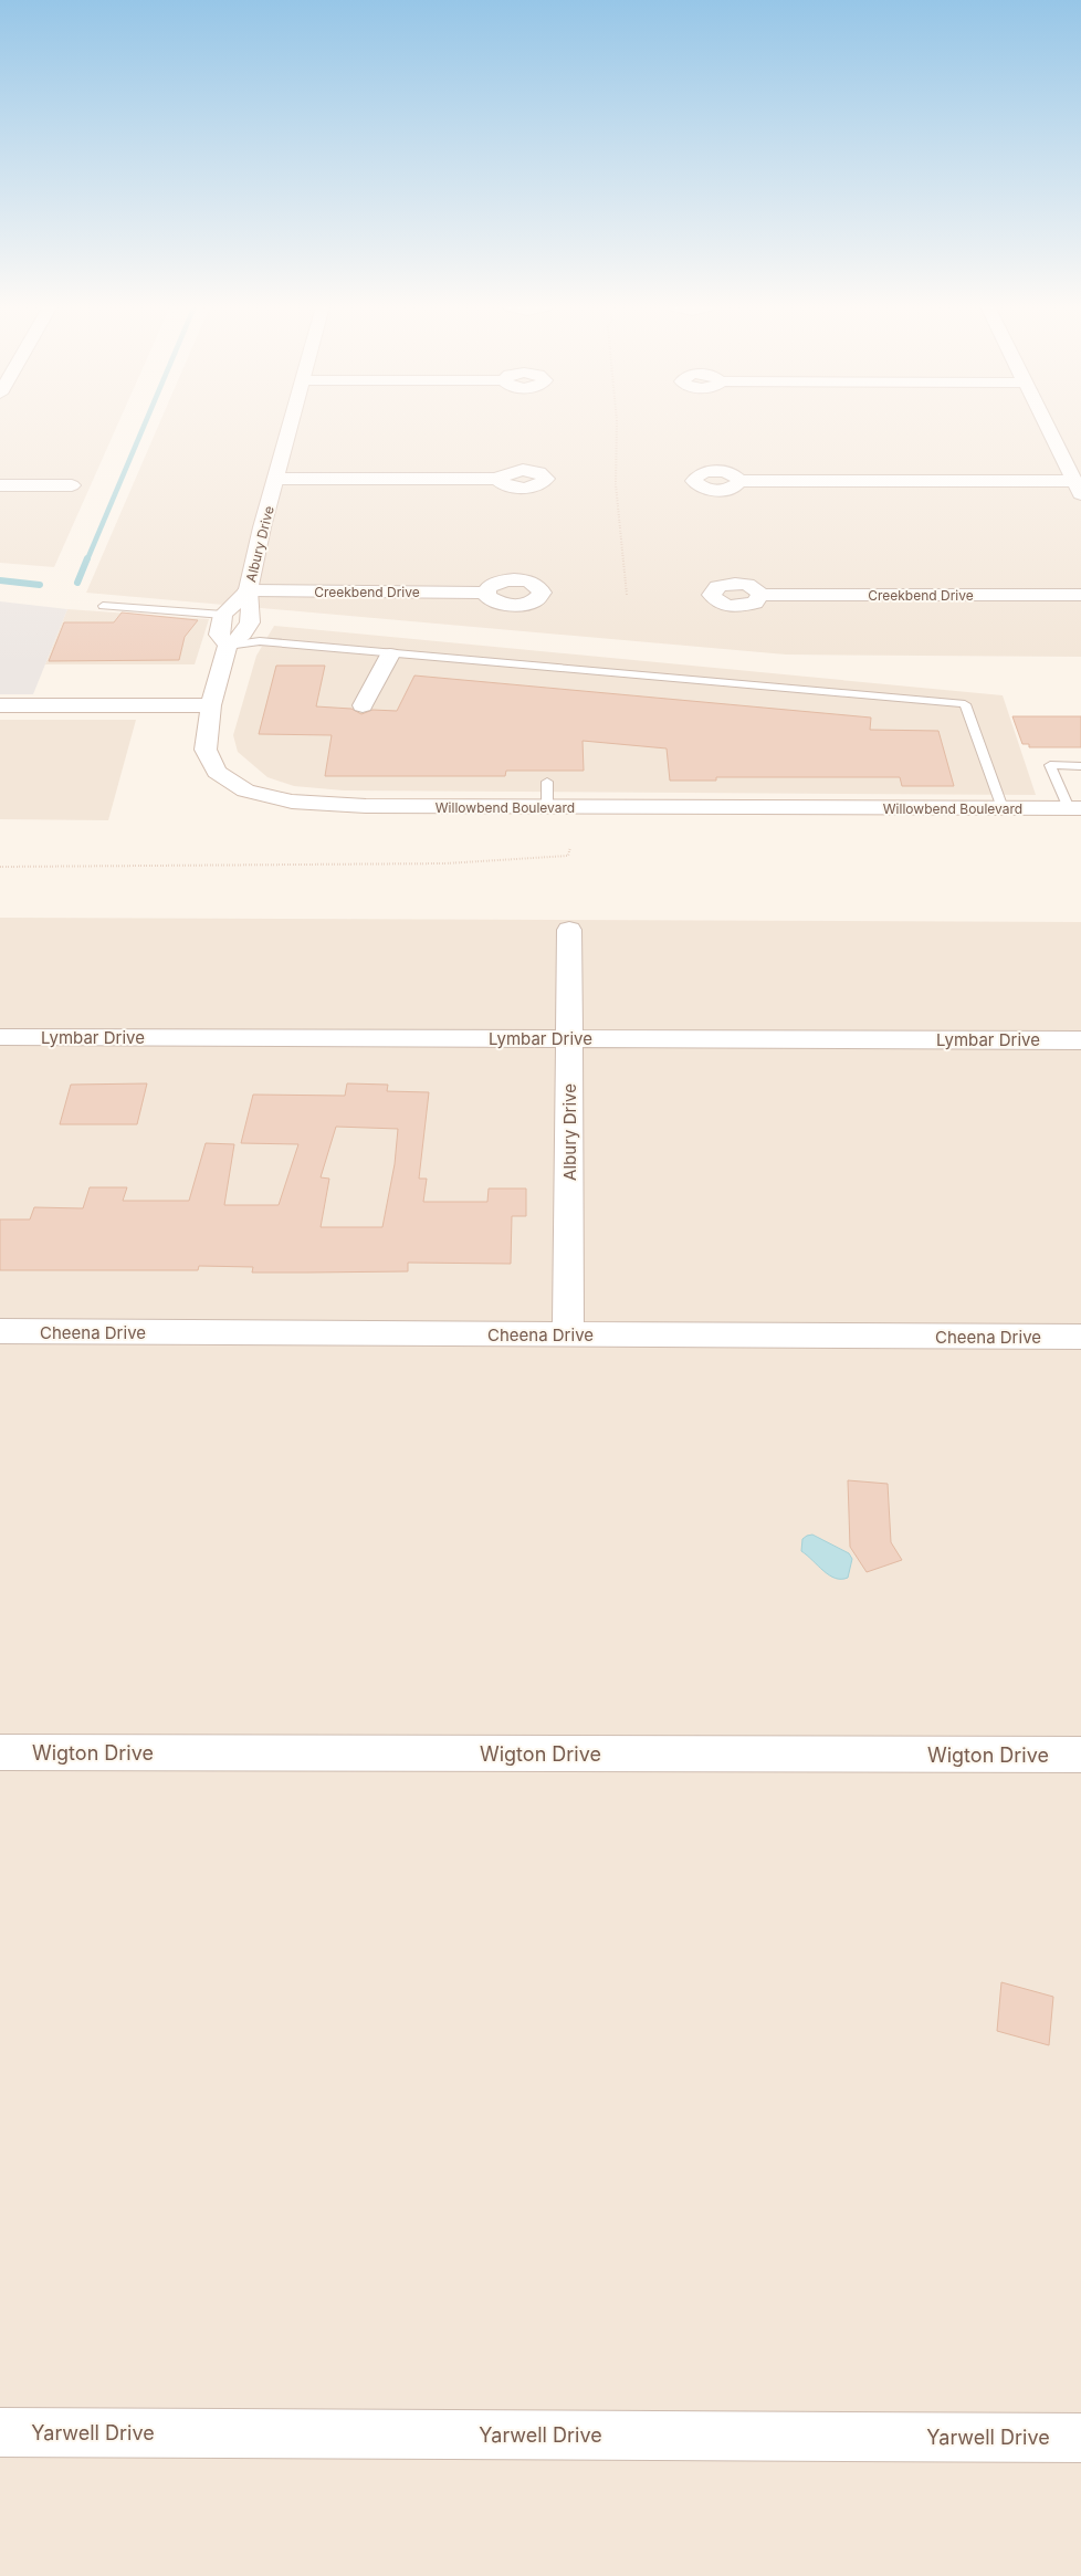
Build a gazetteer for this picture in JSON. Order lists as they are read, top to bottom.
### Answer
{
  "streets": {
    "street": [
      "Albury Drive",
      "Creekbend Drive",
      "Willowbend Boulevard",
      "Lymbar Drive",
      "Cheena Drive",
      "Wigton Drive",
      "Yarwell Drive"
    ]
  },
  "crossings": [
    ["Albury Drive", "Creekbend Drive"],
    ["Albury Drive", "Lymbar Drive"],
    ["Albury Drive", "Cheena Drive"]
  ]
}
